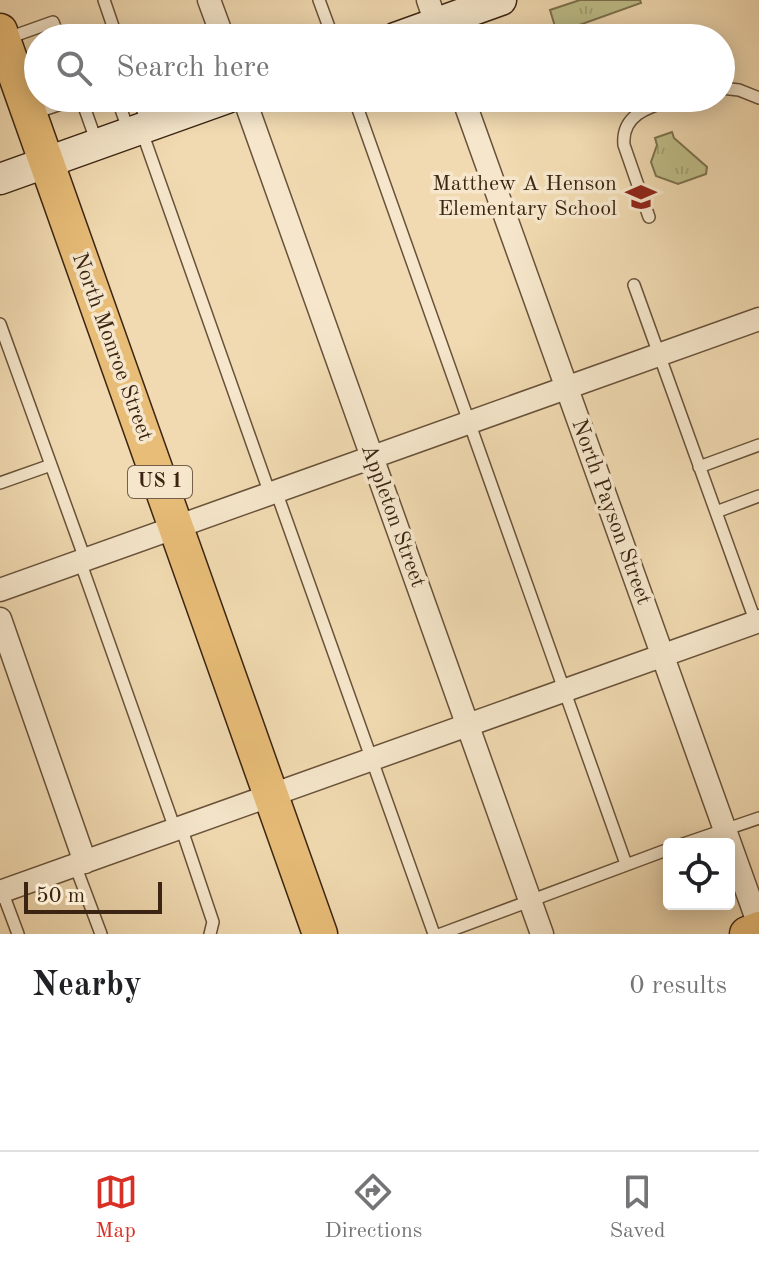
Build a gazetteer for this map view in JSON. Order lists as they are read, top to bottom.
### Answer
{
  "streets": {
    "main road": ["North Monroe Street", "US 1"],
    "street": ["North Payson Street", "Appleton Street"]
  },
  "places": {
    "school or university": ["Matthew A Henson Elementary School"]
  },
  "scale_bar": "50 m",
  "page": {
    "search": "Search here",
    "scale": "50 m",
    "heading": ["Nearby", "0 results"],
    "nav": ["Map", "Directions", "Saved"]
  }
}
